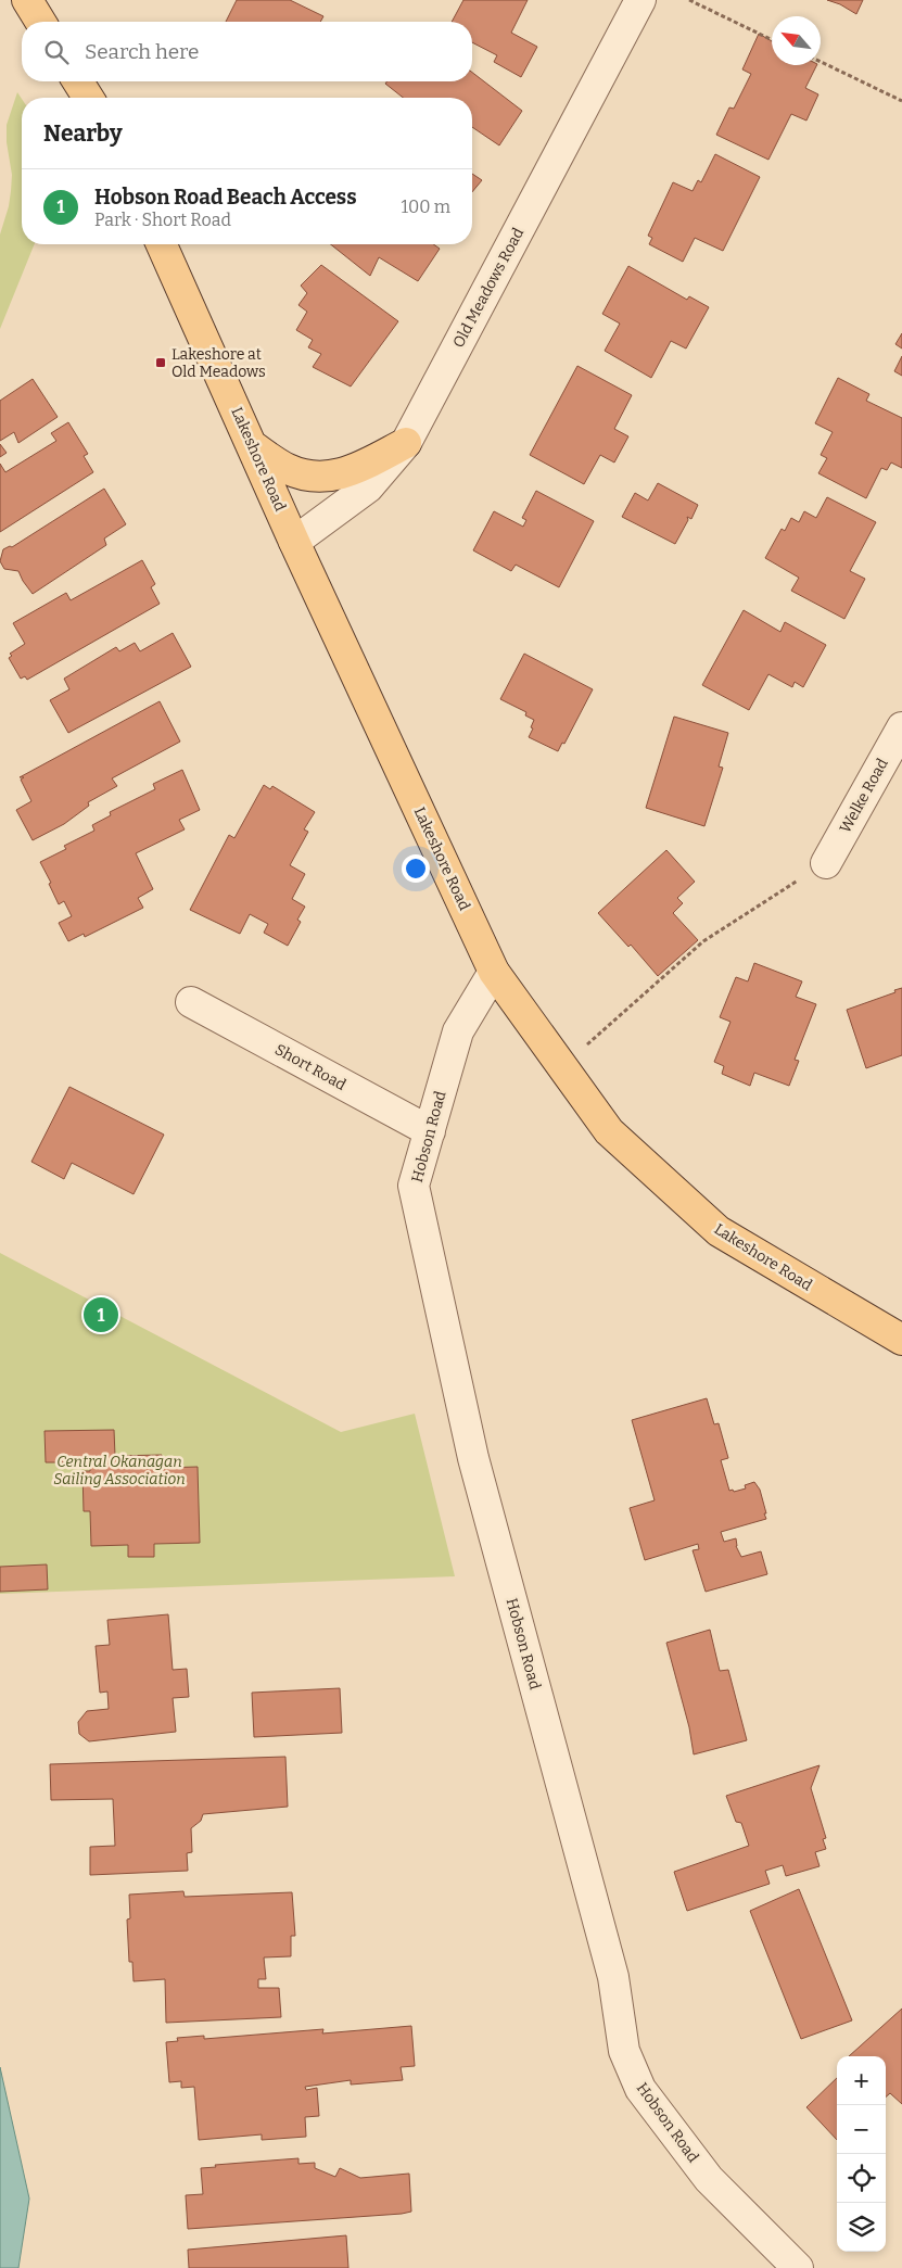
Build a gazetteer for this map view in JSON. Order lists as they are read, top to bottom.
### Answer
{
  "streets": {
    "main road": ["Lakeshore Road"],
    "street": [
      "Old Meadows Road",
      "Welke Road",
      "Short Road",
      "Hobson Road"
    ]
  },
  "crossings": [
    ["Old Meadows Road", "Lakeshore Road"],
    ["Lakeshore Road", "Hobson Road"],
    ["Short Road", "Hobson Road"]
  ],
  "parks": ["Central Okanagan Sailing Association"],
  "places": {
    "transit": ["Lakeshore at Old Meadows"]
  },
  "north": "top left",
  "page": {
    "search": "Search here",
    "heading": "Nearby",
    "list": [
      {
        "mark": "1",
        "name": "Hobson Road Beach Access",
        "note": "Park · Short Road",
        "value": "100 m"
      }
    ],
    "pins": "1",
    "map_buttons": ["+", "−"]
  }
}
